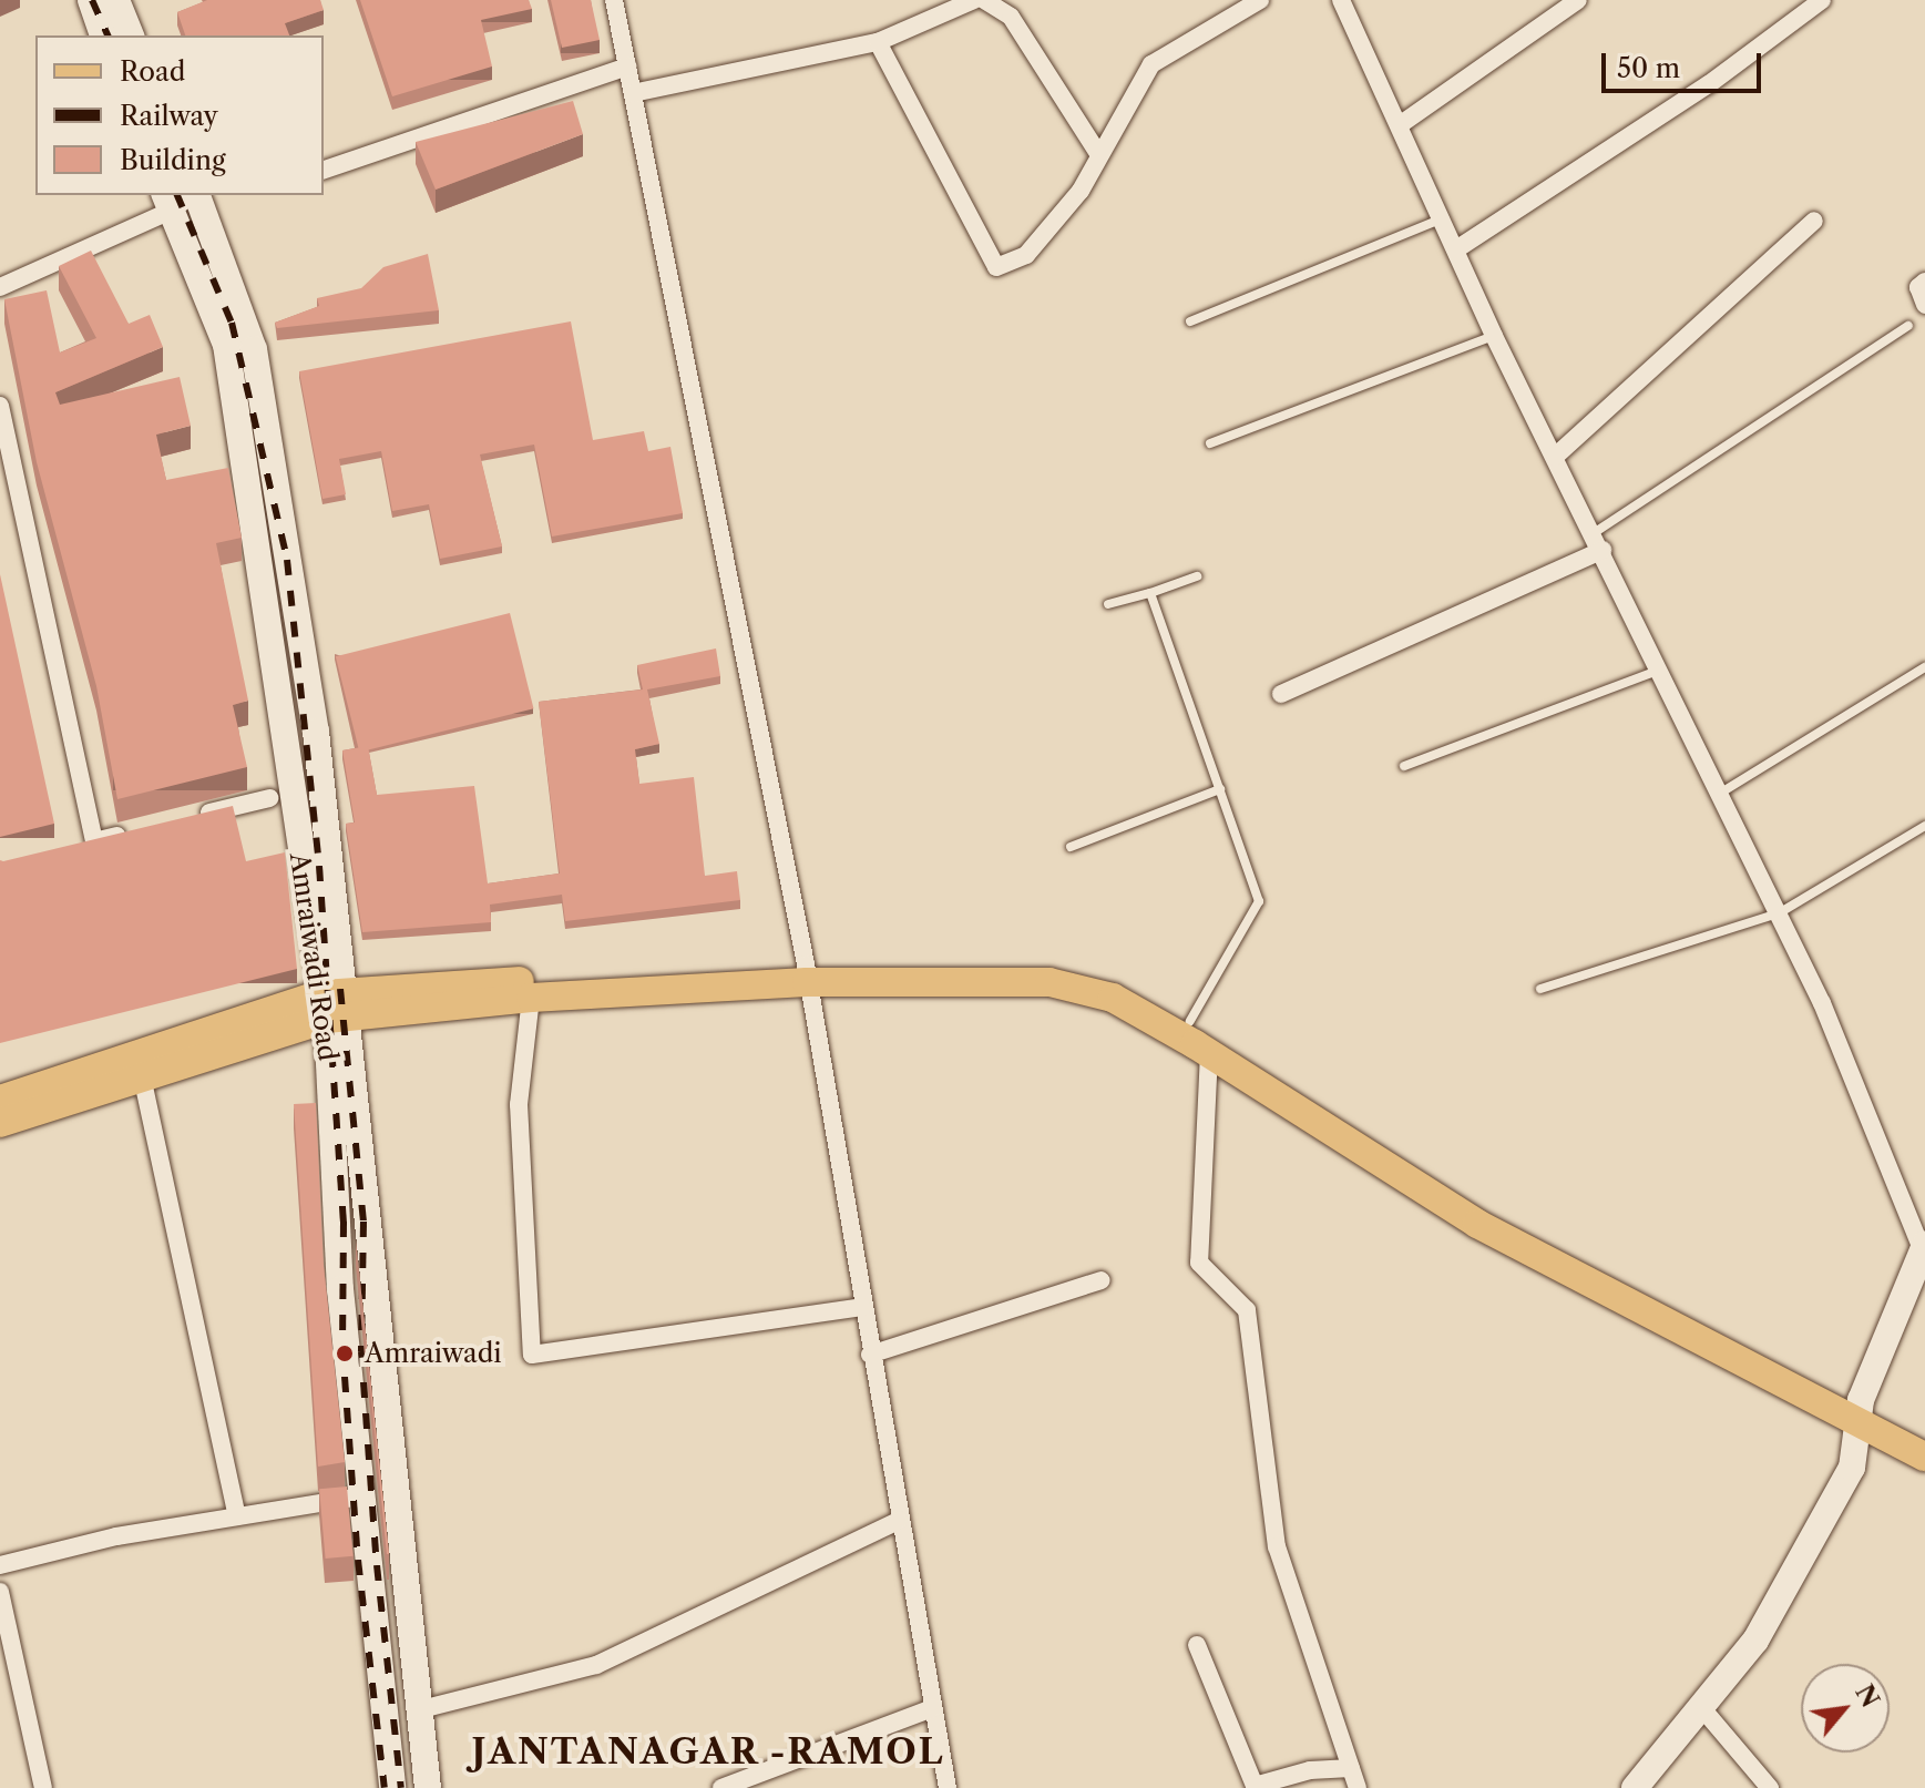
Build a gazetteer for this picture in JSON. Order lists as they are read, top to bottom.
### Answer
{
  "streets": {
    "main road": ["Amraiwadi Road"]
  },
  "districts": ["JANTANAGAR -RAMOL"],
  "places": ["Amraiwadi"],
  "legend": ["Road", "Railway", "Building"],
  "scale_bar": "50 m",
  "north": "top right"
}
